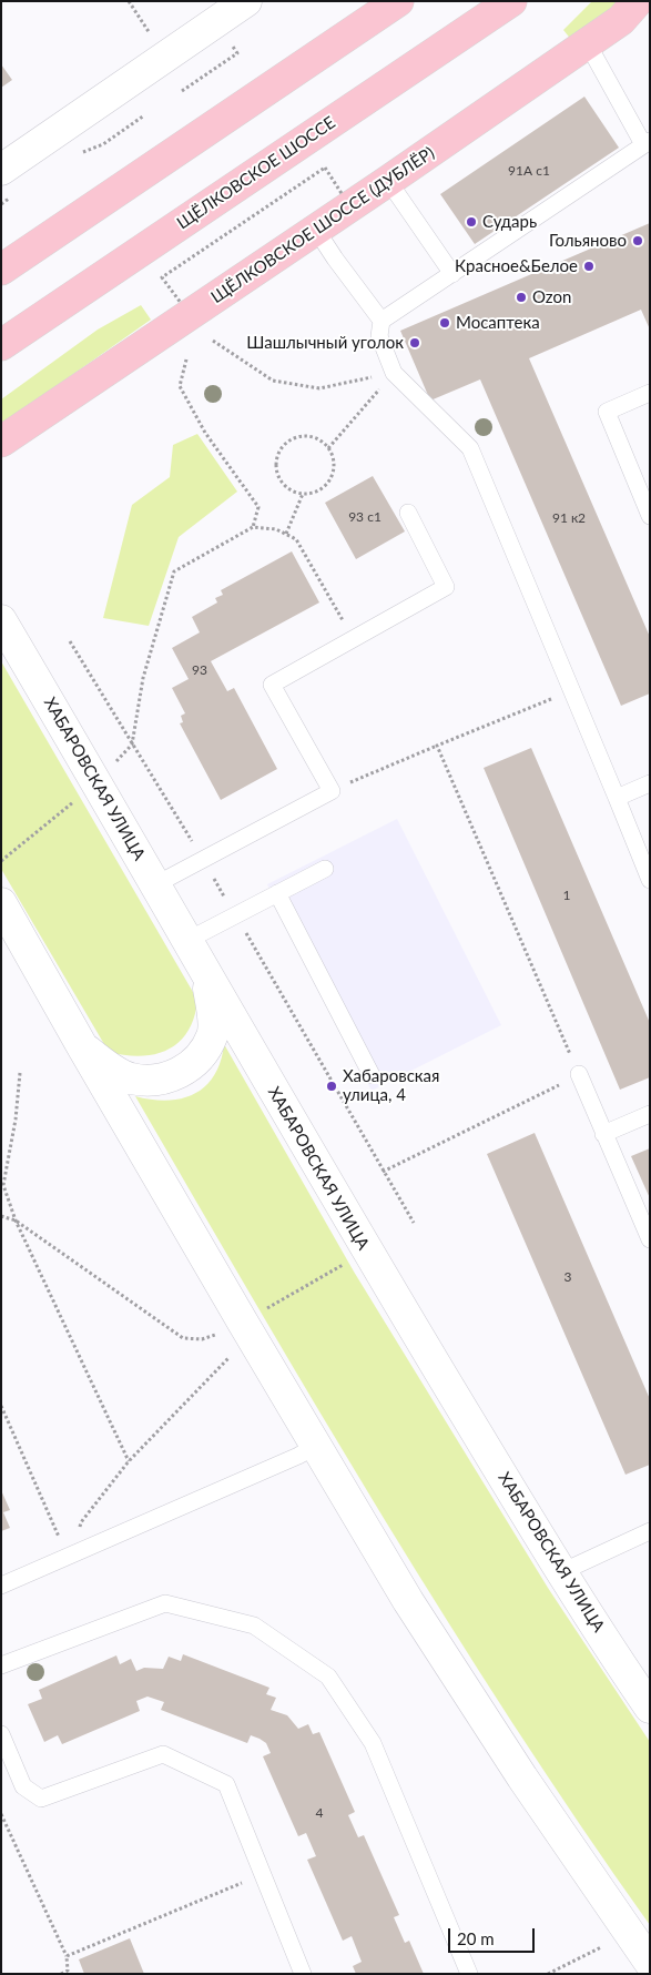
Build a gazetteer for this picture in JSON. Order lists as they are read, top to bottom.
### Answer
{
  "streets": {
    "main road": ["ЩЁЛКОВСКОЕ ШОССЕ", "ЩЁЛКОВСКОЕ ШОССЕ (ДУБЛЁР)", "ХАБАРОВСКАЯ УЛИЦА"]
  },
  "places": [
    "Сударь",
    "Гольяново",
    "Красное&Белое",
    "Ozon",
    "Мосаптека",
    "Шашлычный уголок",
    "Хабаровская улица, 4"
  ],
  "house_numbers": [
    "91А с1",
    "93 с1",
    "91 к2",
    "93",
    "1",
    "3",
    "4"
  ],
  "scale_bar": "20 m"
}
